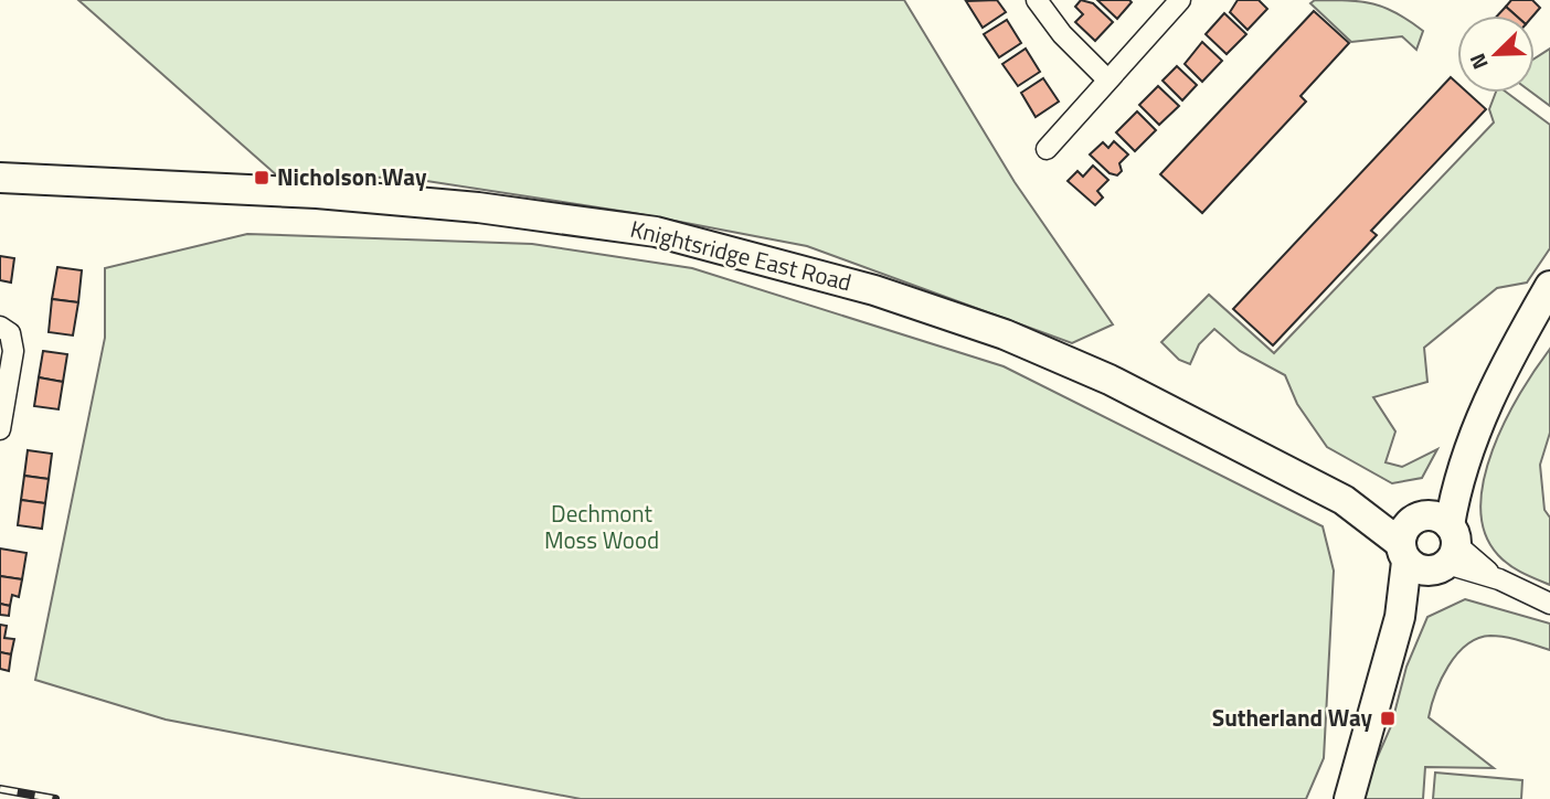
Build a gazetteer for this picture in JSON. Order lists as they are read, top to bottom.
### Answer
{
  "streets": {
    "street": ["Knightsridge East Road"]
  },
  "parks": ["Dechmont Moss Wood"],
  "places": {
    "transit": ["Nicholson Way", "Sutherland Way"]
  },
  "north": "bottom left"
}
